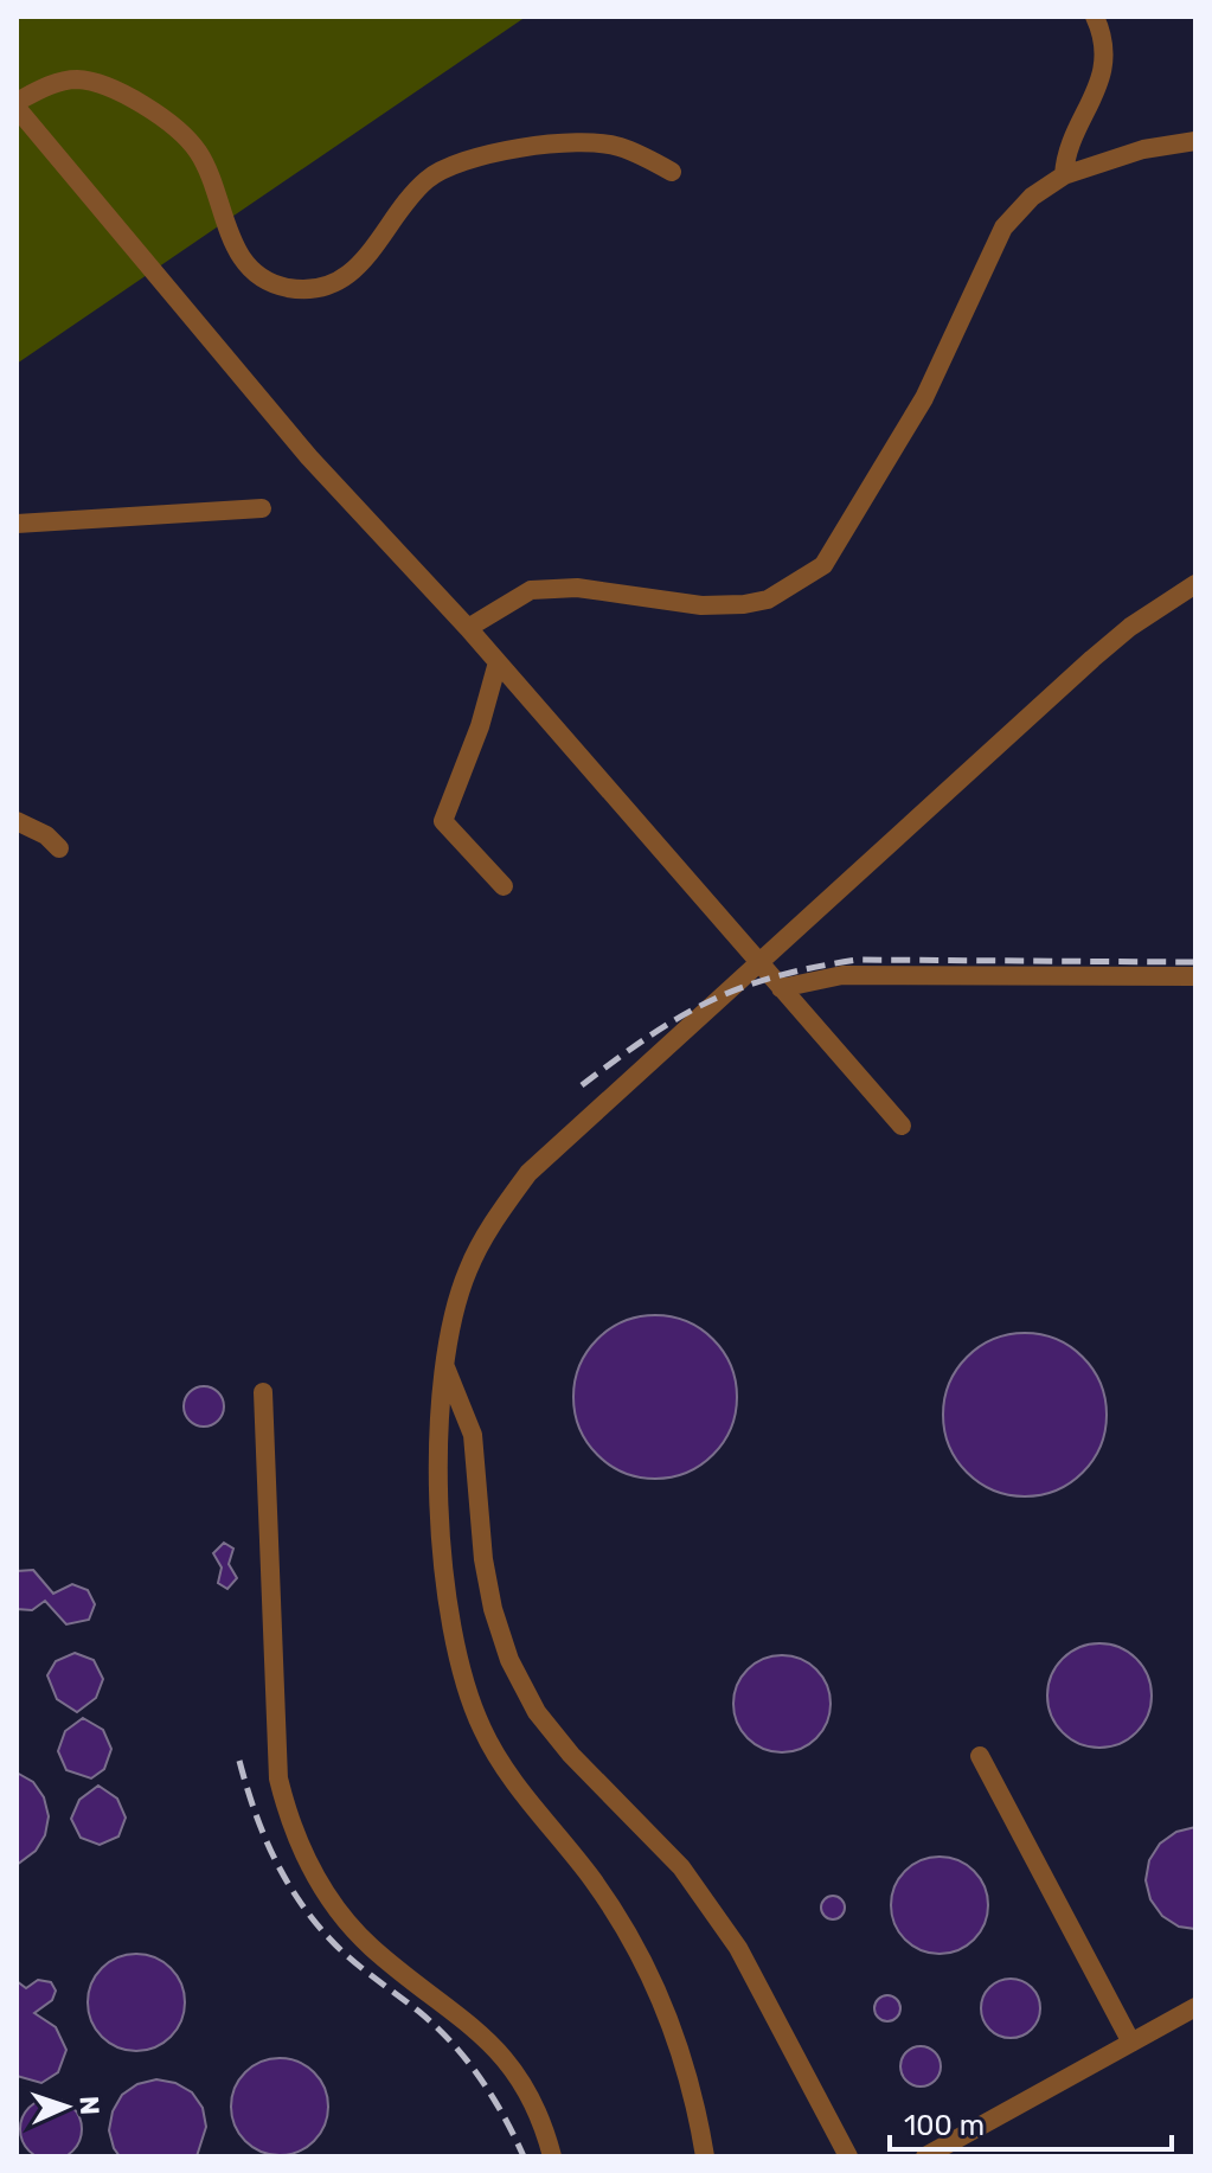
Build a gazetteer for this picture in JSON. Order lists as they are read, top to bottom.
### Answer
{
  "scale_bar": "100 m",
  "north": "right"
}
